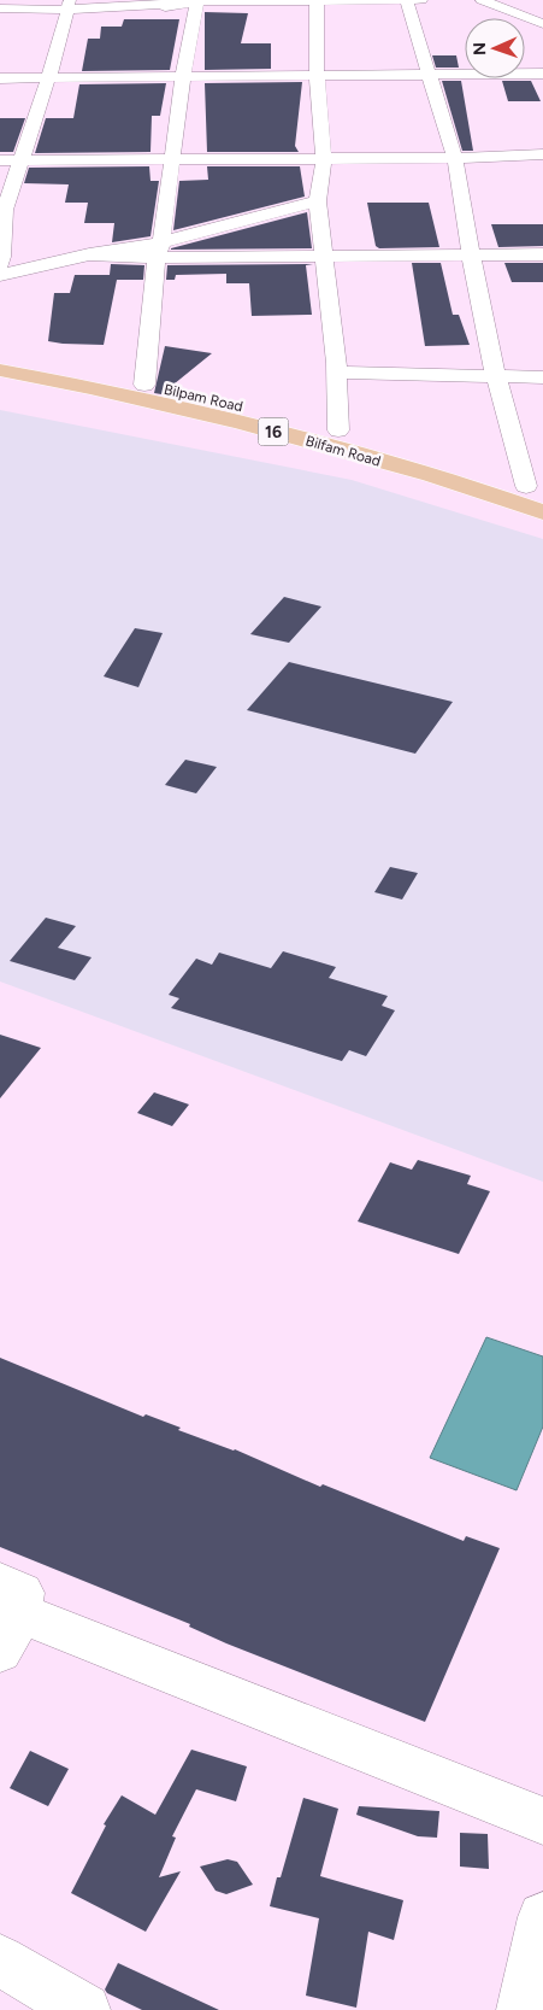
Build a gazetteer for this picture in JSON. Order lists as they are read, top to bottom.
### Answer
{
  "streets": {
    "main road": ["Bilpam Road", "16", "Bilfam Road"]
  },
  "north": "left"
}
